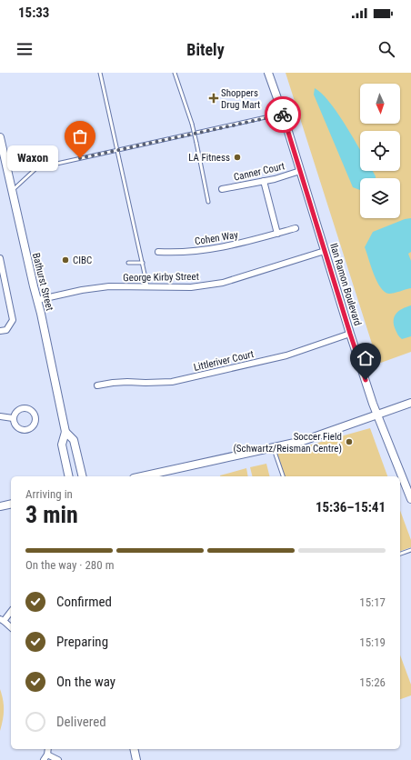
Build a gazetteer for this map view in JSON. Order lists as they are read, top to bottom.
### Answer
{
  "streets": {
    "street": [
      "Canner Court",
      "Cohen Way",
      "George Kirby Street",
      "Bathurst Street",
      "Ilan Ramon Boulevard",
      "Littleriver Court"
    ]
  },
  "crossings": [
    ["Canner Court", "Ilan Ramon Boulevard"],
    ["George Kirby Street", "Bathurst Street"],
    ["George Kirby Street", "Ilan Ramon Boulevard"],
    ["Ilan Ramon Boulevard", "Littleriver Court"]
  ],
  "places": {
    "health": ["Shoppers Drug Mart"],
    "other": [
      "LA Fitness",
      "Waxon",
      "CIBC",
      "Soccer Field (Schwartz/Reisman Centre)"
    ]
  },
  "north": "bottom",
  "page": {
    "status": "15:33",
    "header": "Bitely",
    "bubble": "Waxon",
    "heading": ["3 min", "Arriving in", "15:36–15:41"],
    "bar": "On the way · 280 m",
    "list": [
      ["Confirmed", "15:17"],
      ["Preparing", "15:19"],
      ["On the way", "15:26"],
      "Delivered"
    ]
  }
}
